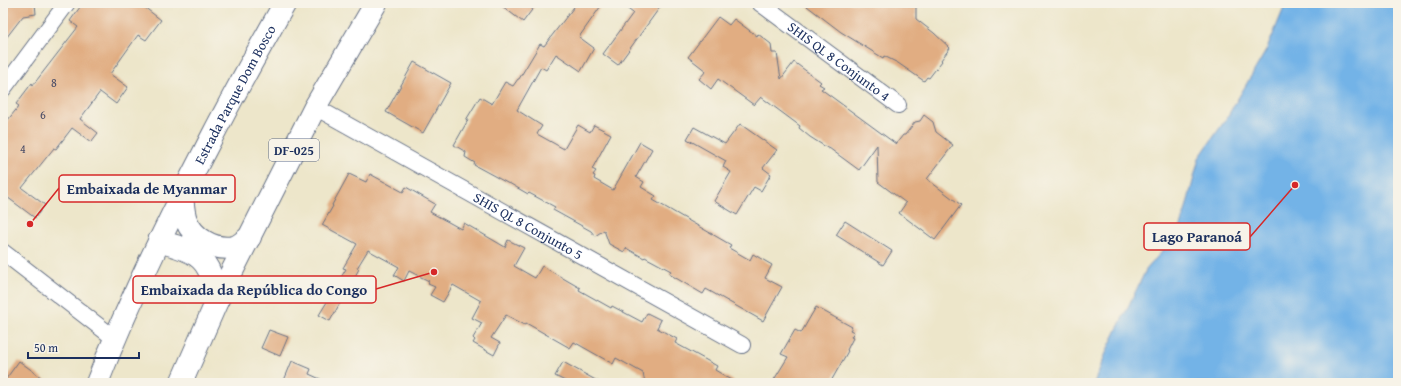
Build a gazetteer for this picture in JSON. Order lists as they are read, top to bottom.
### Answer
{
  "streets": {
    "main road": ["Estrada Parque Dom Bosco", "DF-025"],
    "street": ["SHIS QL 8 Conjunto 4", "SHIS QL 8 Conjunto 5"]
  },
  "crossings": [
    ["DF-025", "SHIS QL 8 Conjunto 5"]
  ],
  "places": ["Lago Paranoá", "Embaixada de Myanmar", "Embaixada da República do Congo"],
  "house_numbers": ["8", "6", "4"],
  "scale_bar": "50 m"
}
